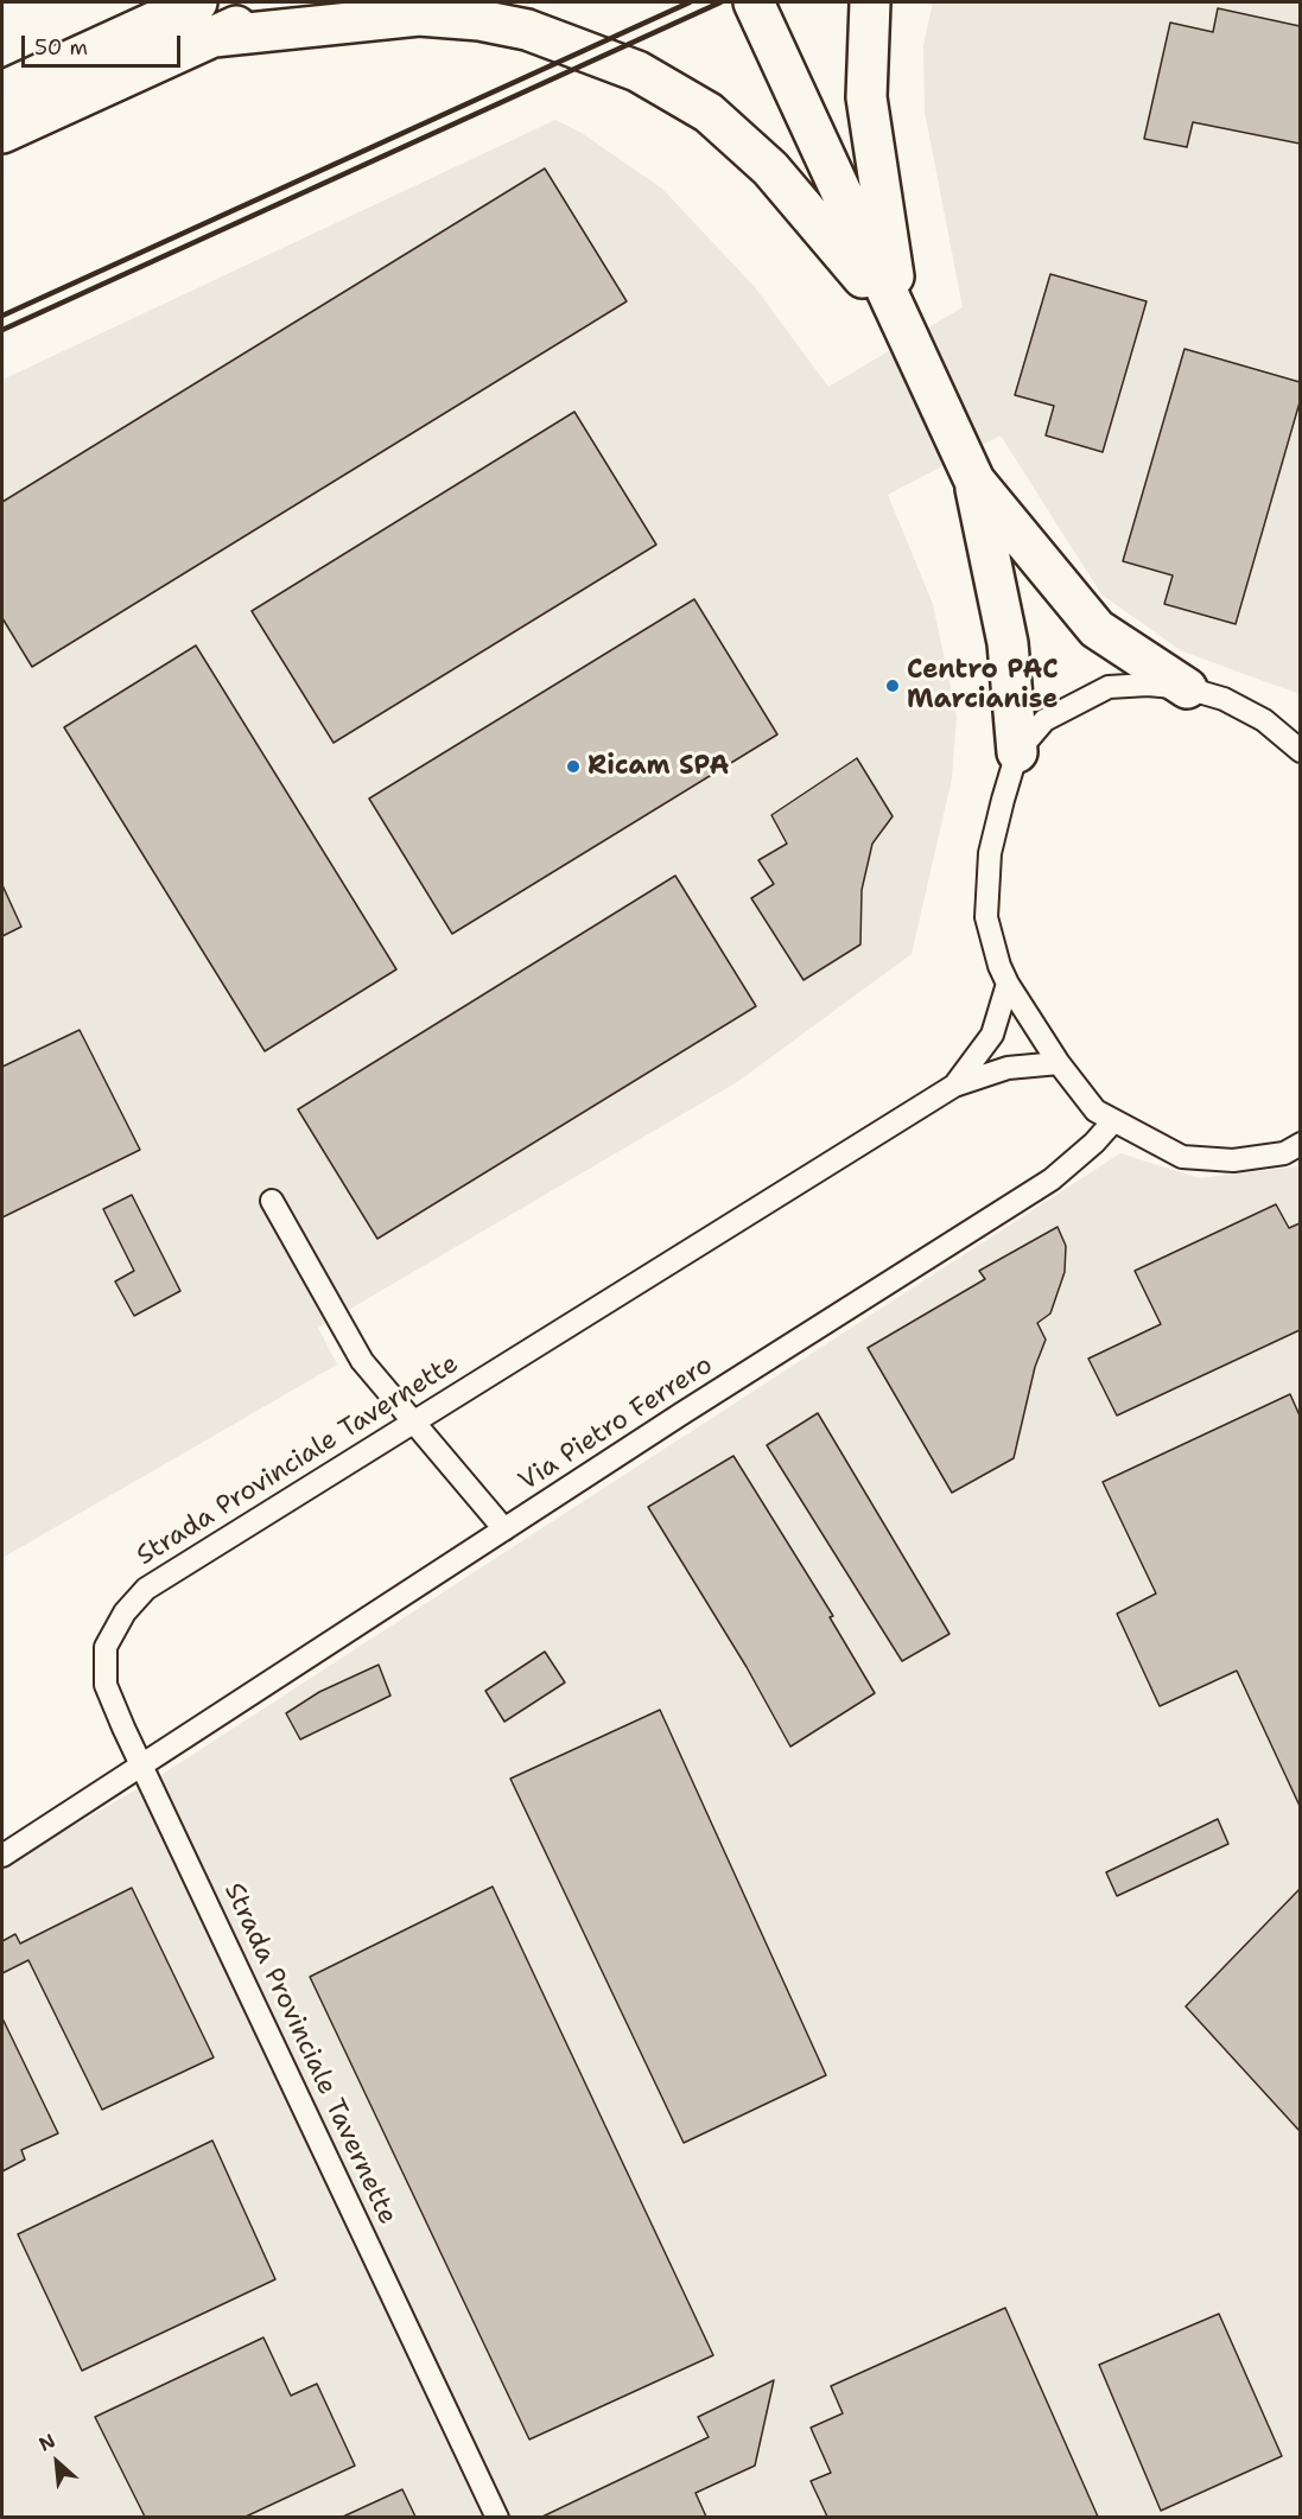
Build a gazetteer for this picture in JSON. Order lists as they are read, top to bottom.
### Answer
{
  "streets": {
    "street": ["Via Pietro Ferrero", "Strada Provinciale Tavernette"]
  },
  "crossings": [
    ["Via Pietro Ferrero", "Strada Provinciale Tavernette"]
  ],
  "places": ["Centro PAC Marcianise", "Ricam SPA"],
  "scale_bar": "50 m",
  "north": "top left"
}
